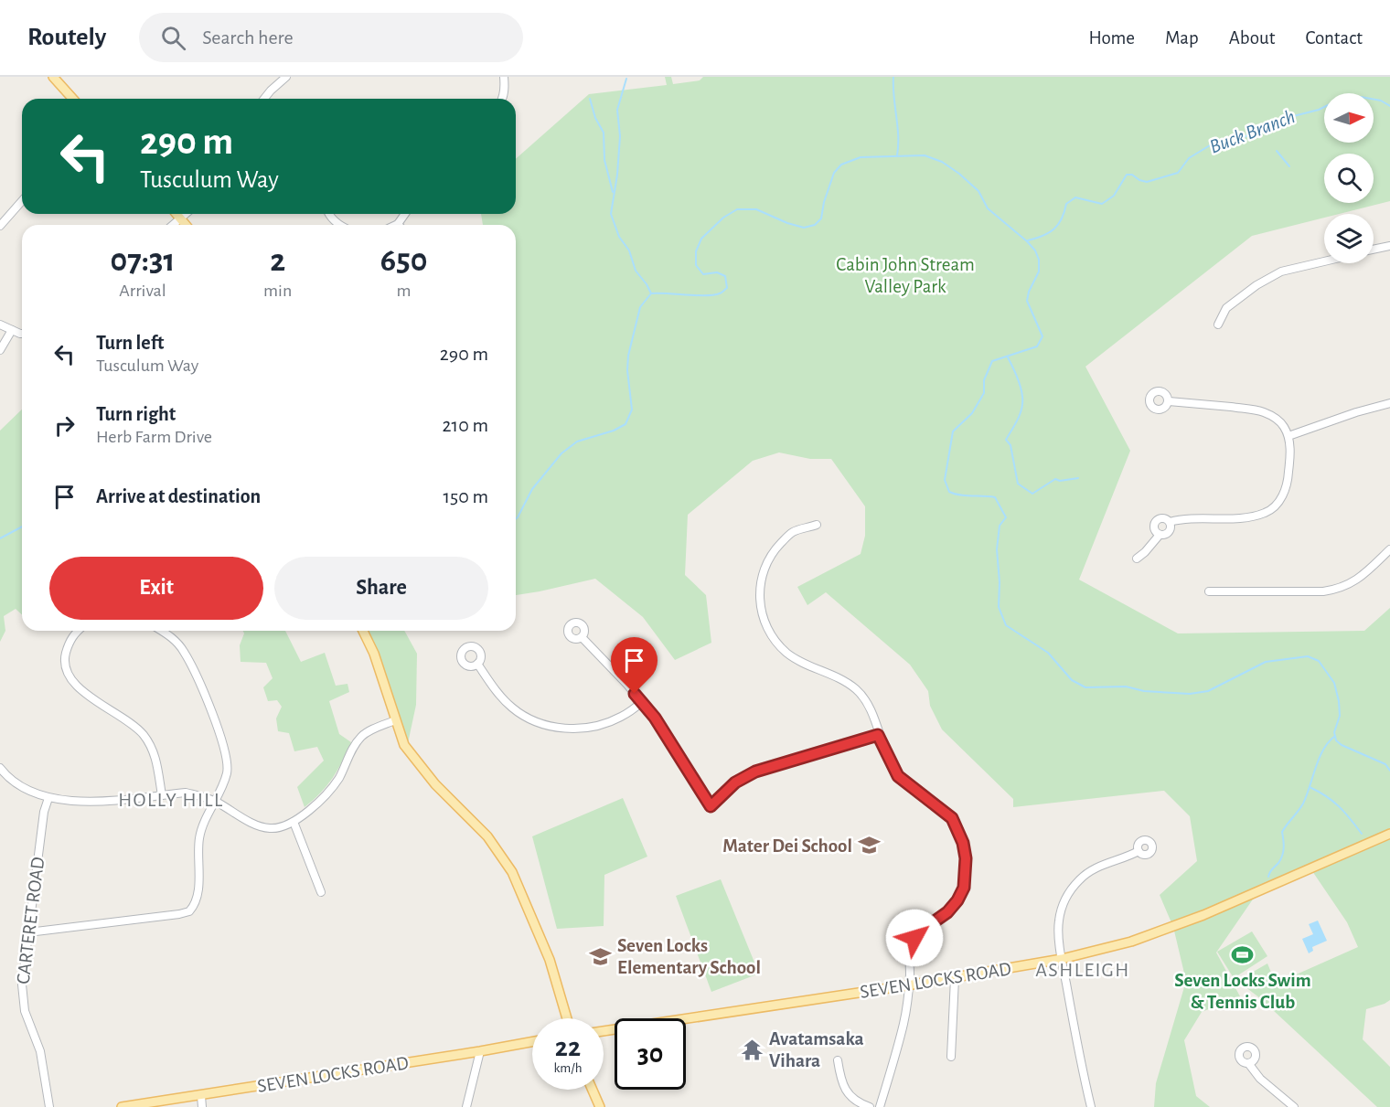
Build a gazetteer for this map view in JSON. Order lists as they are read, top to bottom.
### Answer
{
  "streets": {
    "main road": ["SEVEN LOCKS ROAD"],
    "street": ["CARTERET ROAD"]
  },
  "districts": ["HOLLY HILL", "ASHLEIGH"],
  "water": ["Buck Branch"],
  "parks": ["Cabin John Stream Valley Park"],
  "places": {
    "school or university": ["Mater Dei School", "Seven Locks Elementary School"],
    "sports": ["Seven Locks Swim & Tennis Club"],
    "temple": ["Avatamsaka Vihara"]
  },
  "north": "right",
  "page": {
    "header": "Routely",
    "search": "Search here",
    "nav": [
      "Home",
      "Map",
      "About",
      "Contact"
    ],
    "turn": ["290 m", "Tusculum Way"],
    "eta": [
      "07:31",
      "Arrival",
      "2",
      "min",
      "650",
      "m"
    ],
    "list": [
      {
        "name": "Turn left",
        "note": "Tusculum Way",
        "value": "290 m"
      },
      {
        "name": "Turn right",
        "note": "Herb Farm Drive",
        "value": "210 m"
      },
      {
        "name": "Arrive at destination",
        "value": "150 m"
      }
    ],
    "buttons": ["Exit", "Share"],
    "speed": "22 km/h",
    "limit": "30"
  }
}
